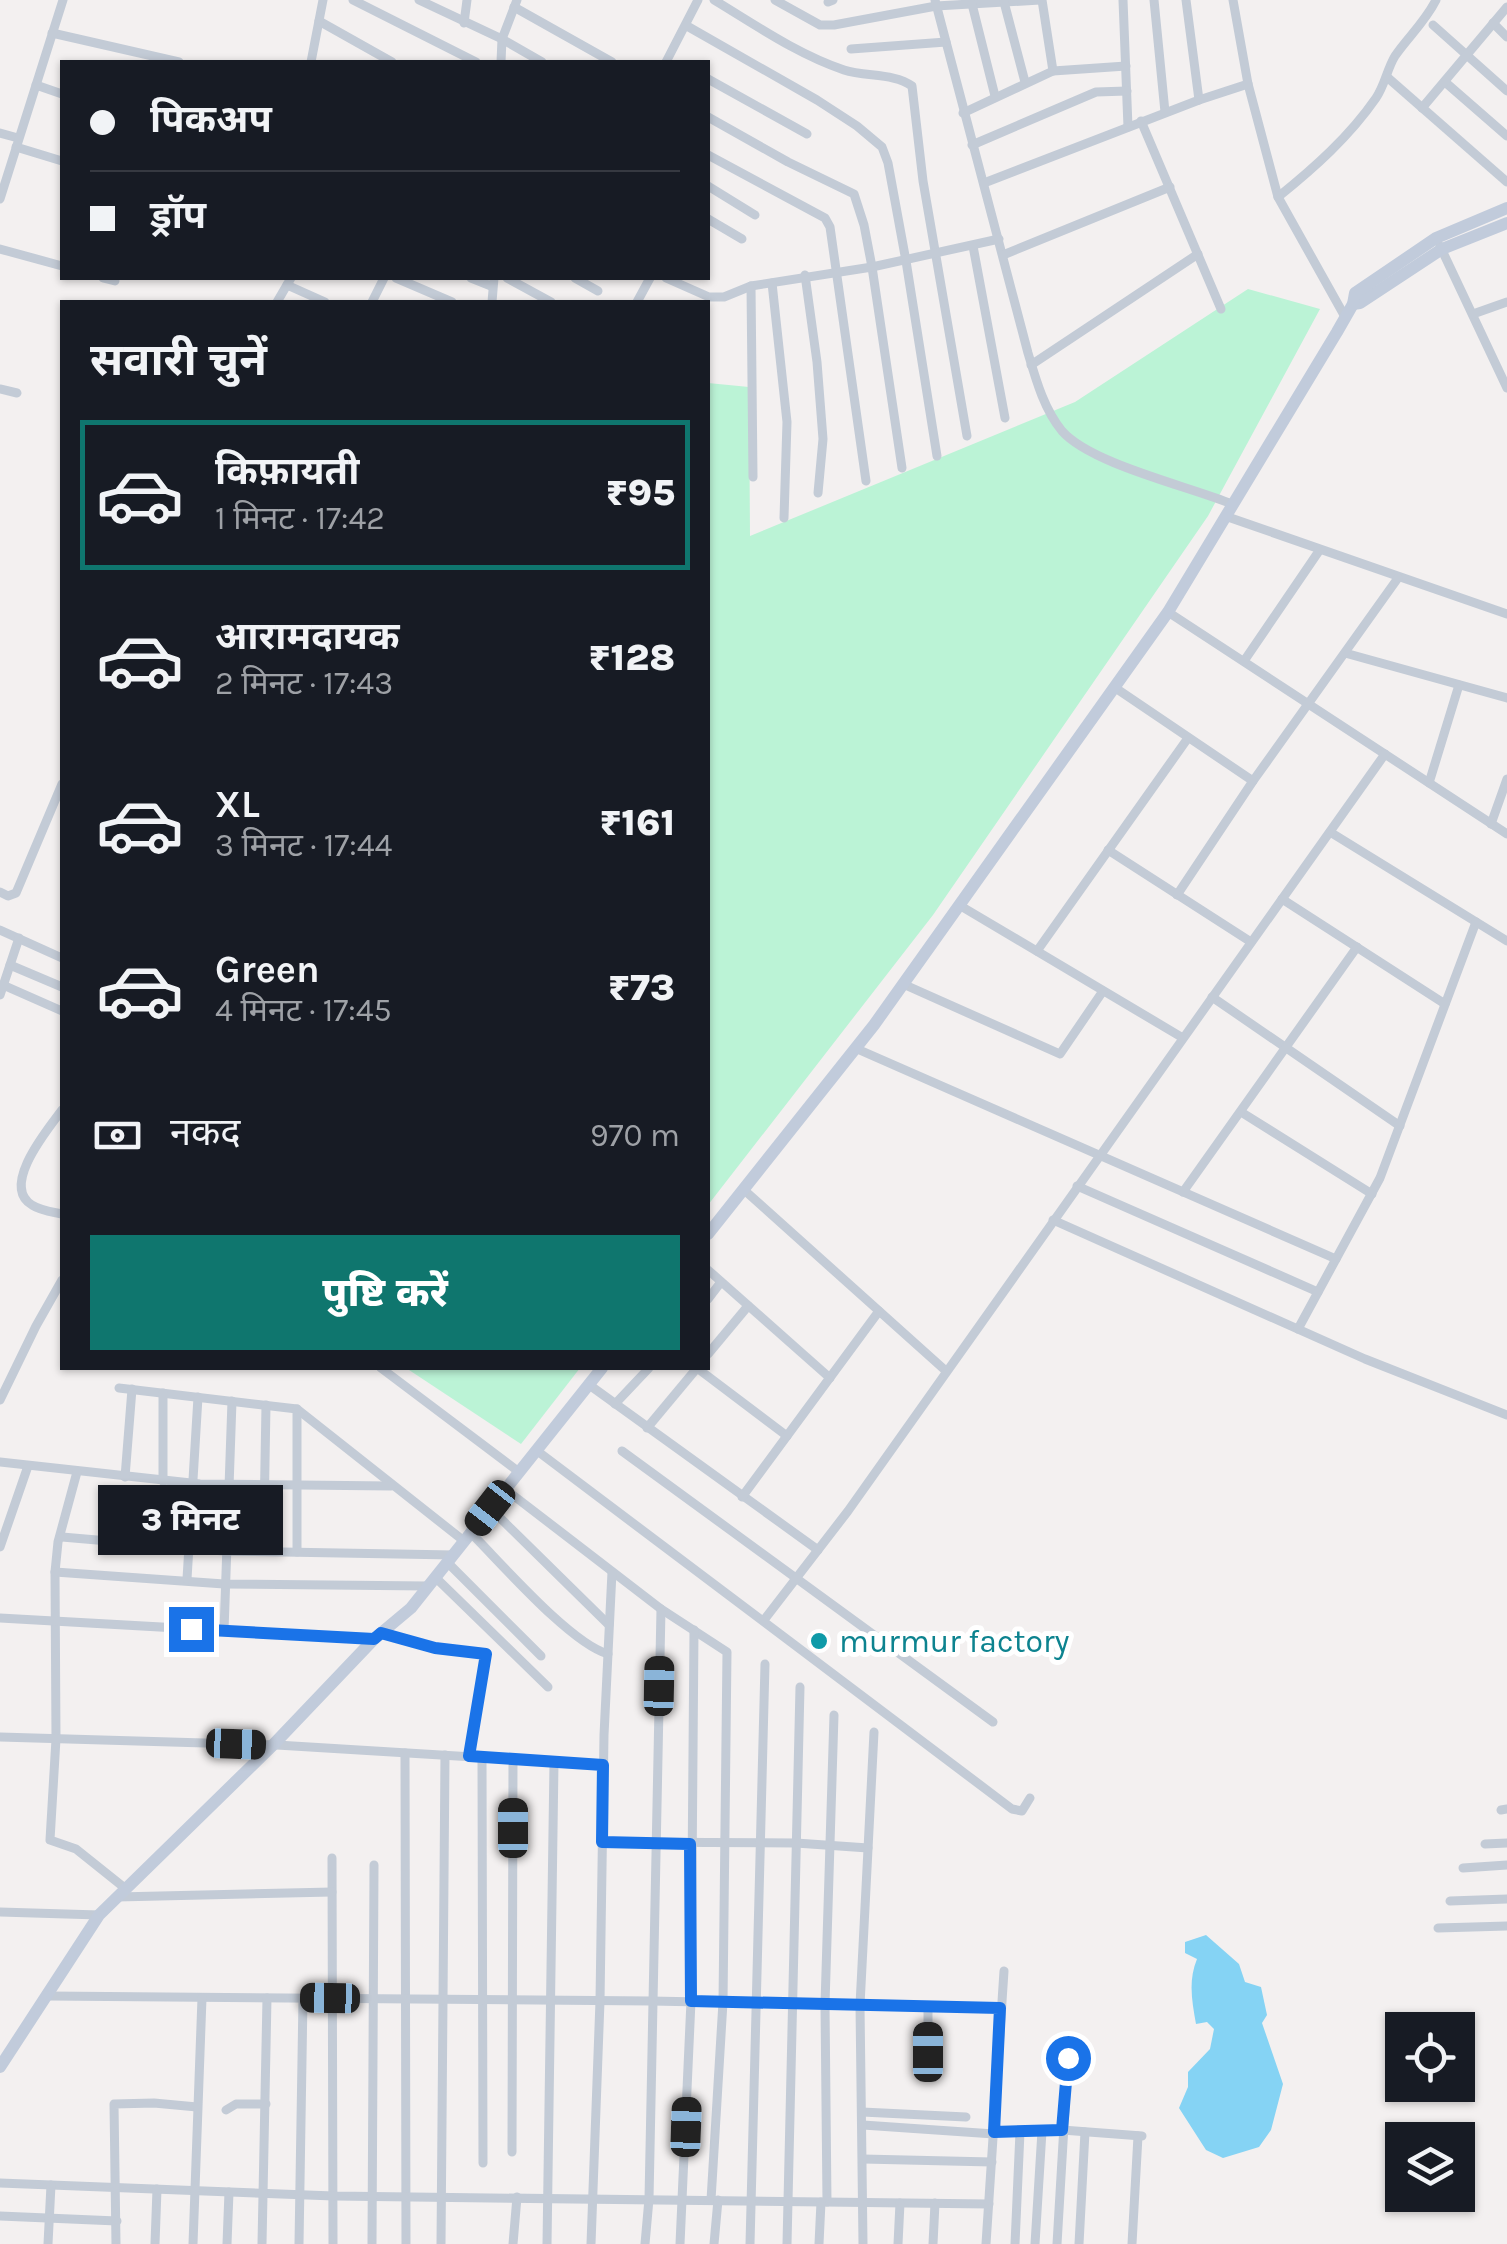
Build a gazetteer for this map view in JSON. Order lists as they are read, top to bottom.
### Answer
{
  "places": ["murmur factory"],
  "page": {
    "banner": ["पिकअप", "ड्रॉप"],
    "heading": "सवारी चुनें",
    "list": [
      {
        "name": "किफ़ायती",
        "note": "1 मिनट · 17:42",
        "value": "₹95"
      },
      {
        "name": "आरामदायक",
        "note": "2 मिनट · 17:43",
        "value": "₹128"
      },
      {
        "name": "XL",
        "note": "3 मिनट · 17:44",
        "value": "₹161"
      },
      {
        "name": "Green",
        "note": "4 मिनट · 17:45",
        "value": "₹73"
      }
    ],
    "pay": ["नकद", "970 m"],
    "buttons": "पुष्टि करें",
    "bubble": "3 मिनट"
  }
}
